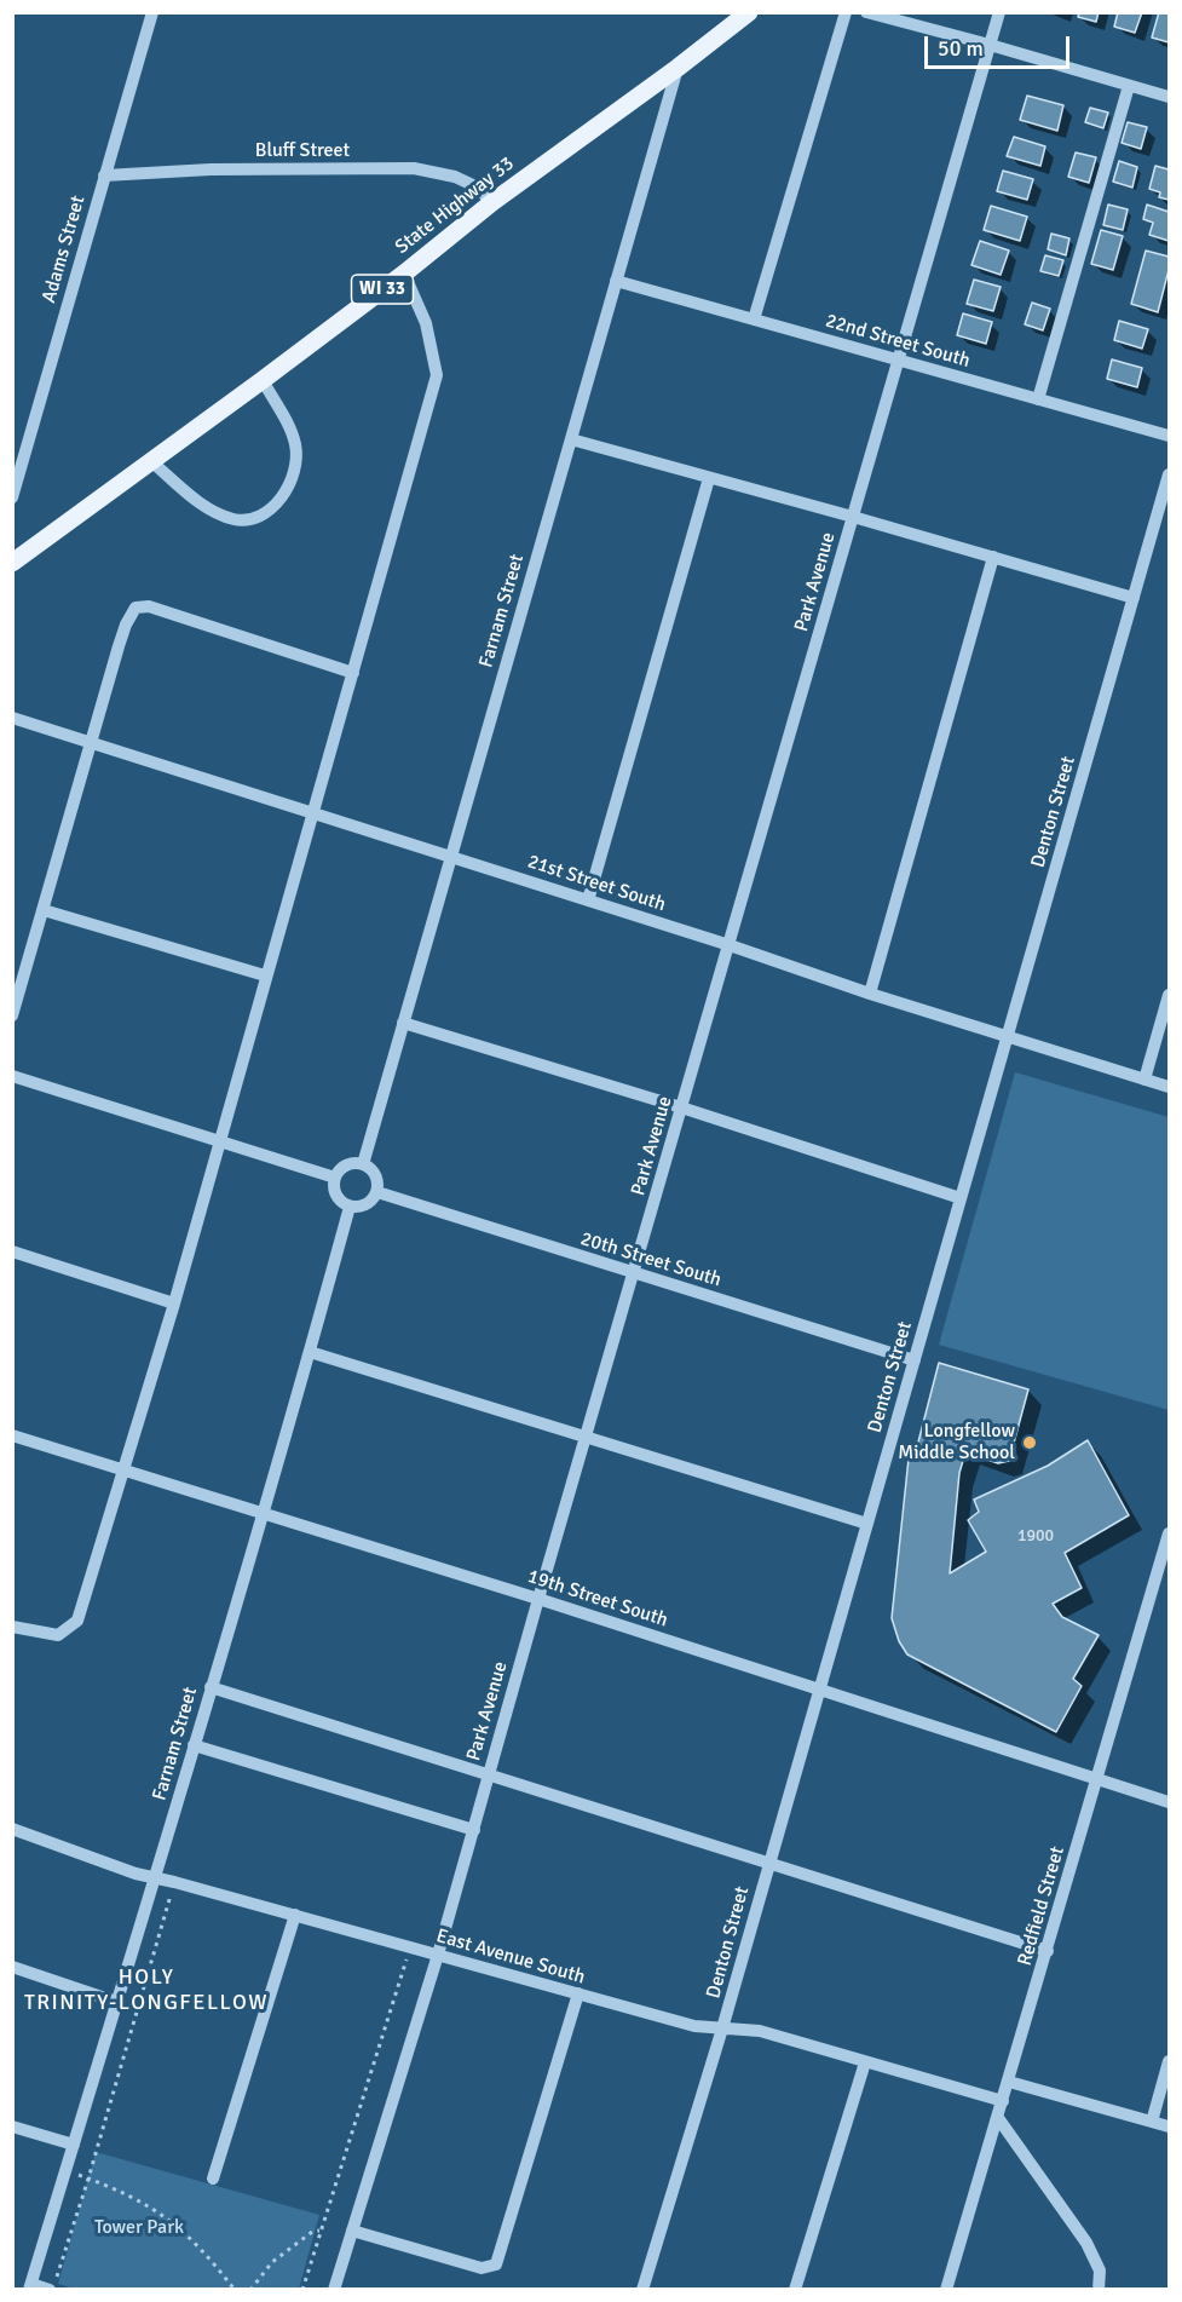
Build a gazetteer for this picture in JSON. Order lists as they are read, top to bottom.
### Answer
{
  "streets": {
    "main road": ["State Highway 33", "WI 33"],
    "street": [
      "Bluff Street",
      "Adams Street",
      "22nd Street South",
      "Park Avenue",
      "Farnam Street",
      "Denton Street",
      "21st Street South",
      "20th Street South",
      "19th Street South",
      "Redfield Street",
      "East Avenue South"
    ]
  },
  "crossings": [
    ["Bluff Street", "State Highway 33"],
    ["Bluff Street", "Adams Street"],
    ["State Highway 33", "Farnam Street"],
    ["22nd Street South", "Park Avenue"],
    ["22nd Street South", "Farnam Street"],
    ["Park Avenue", "21st Street South"],
    ["Park Avenue", "20th Street South"],
    ["Park Avenue", "19th Street South"],
    ["Park Avenue", "East Avenue South"],
    ["Farnam Street", "21st Street South"],
    ["Farnam Street", "20th Street South"],
    ["Farnam Street", "19th Street South"],
    ["Farnam Street", "East Avenue South"],
    ["Denton Street", "21st Street South"],
    ["Denton Street", "20th Street South"],
    ["Denton Street", "19th Street South"],
    ["Denton Street", "East Avenue South"],
    ["19th Street South", "Redfield Street"],
    ["Redfield Street", "East Avenue South"]
  ],
  "districts": ["HOLY TRINITY-LONGFELLOW"],
  "parks": ["Tower Park"],
  "places": ["Longfellow Middle School"],
  "house_numbers": ["1900"],
  "scale_bar": "50 m"
}
